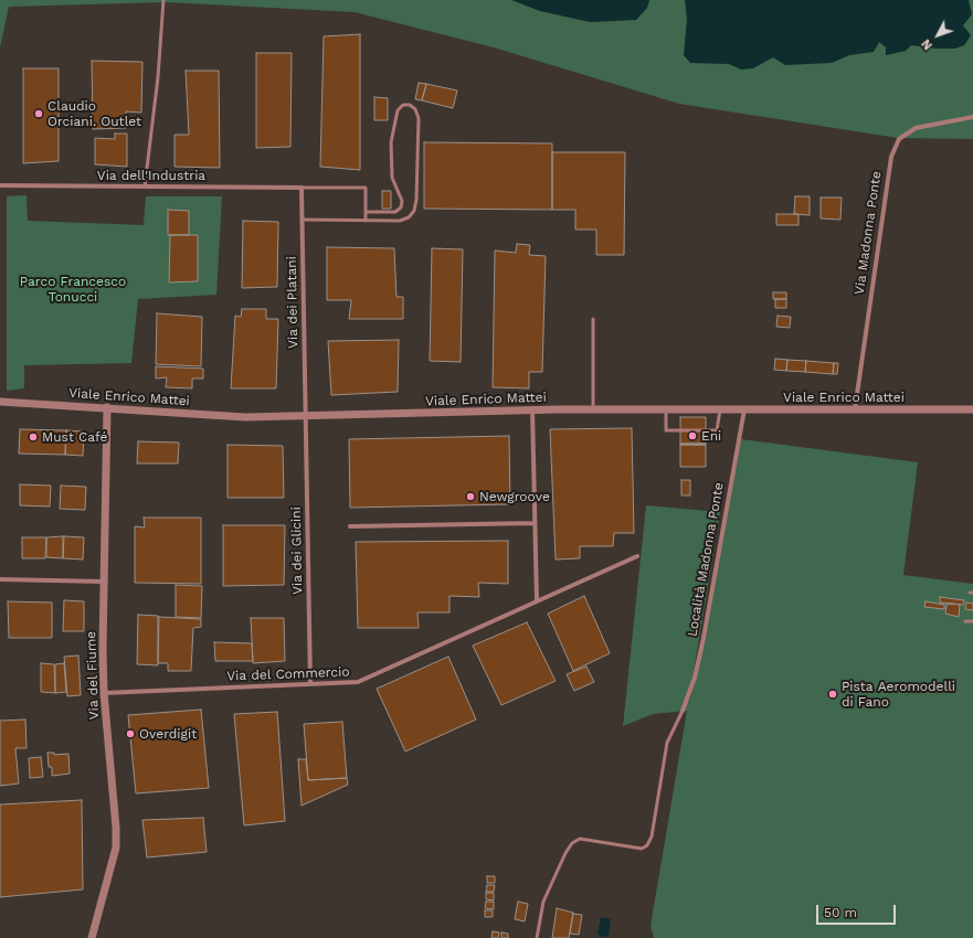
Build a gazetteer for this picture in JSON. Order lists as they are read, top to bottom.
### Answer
{
  "streets": {
    "street": [
      "Via dell'Industria",
      "Via Madonna Ponte",
      "Via dei Platani",
      "Viale Enrico Mattei",
      "Via dei Glicini",
      "Località Madonna Ponte",
      "Via del Commercio",
      "Via del Fiume"
    ]
  },
  "crossings": [
    ["Via dell'Industria", "Via dei Platani"],
    ["Via Madonna Ponte", "Viale Enrico Mattei"],
    ["Via dei Platani", "Viale Enrico Mattei"],
    ["Via dei Platani", "Via dei Glicini"],
    ["Viale Enrico Mattei", "Via dei Glicini"],
    ["Viale Enrico Mattei", "Località Madonna Ponte"],
    ["Viale Enrico Mattei", "Via del Fiume"],
    ["Via dei Glicini", "Via del Commercio"],
    ["Via del Commercio", "Via del Fiume"]
  ],
  "parks": ["Parco Francesco Tonucci"],
  "places": [
    "Claudio Orciani. Outlet",
    "Eni",
    "Must Café",
    "Newgroove",
    "Pista Aeromodelli di Fano",
    "Overdigit"
  ],
  "scale_bar": "50 m",
  "north": "bottom left"
}
